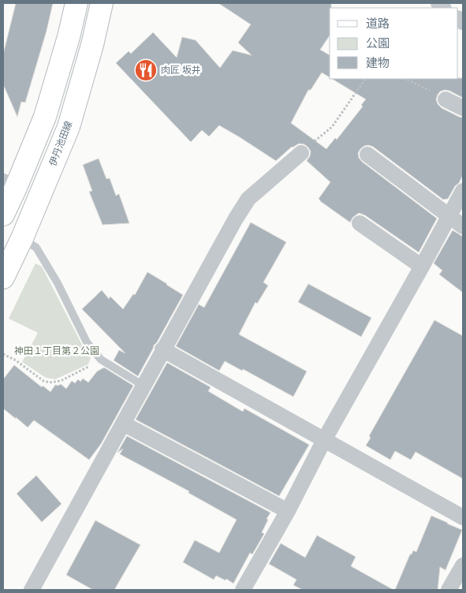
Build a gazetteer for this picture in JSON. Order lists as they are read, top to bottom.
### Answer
{
  "streets": {
    "main road": ["伊丹池田線"]
  },
  "parks": ["神田１丁目第２公園"],
  "places": {
    "restaurant": ["肉匠 坂井"]
  },
  "legend": ["道路", "公園", "建物"]
}
